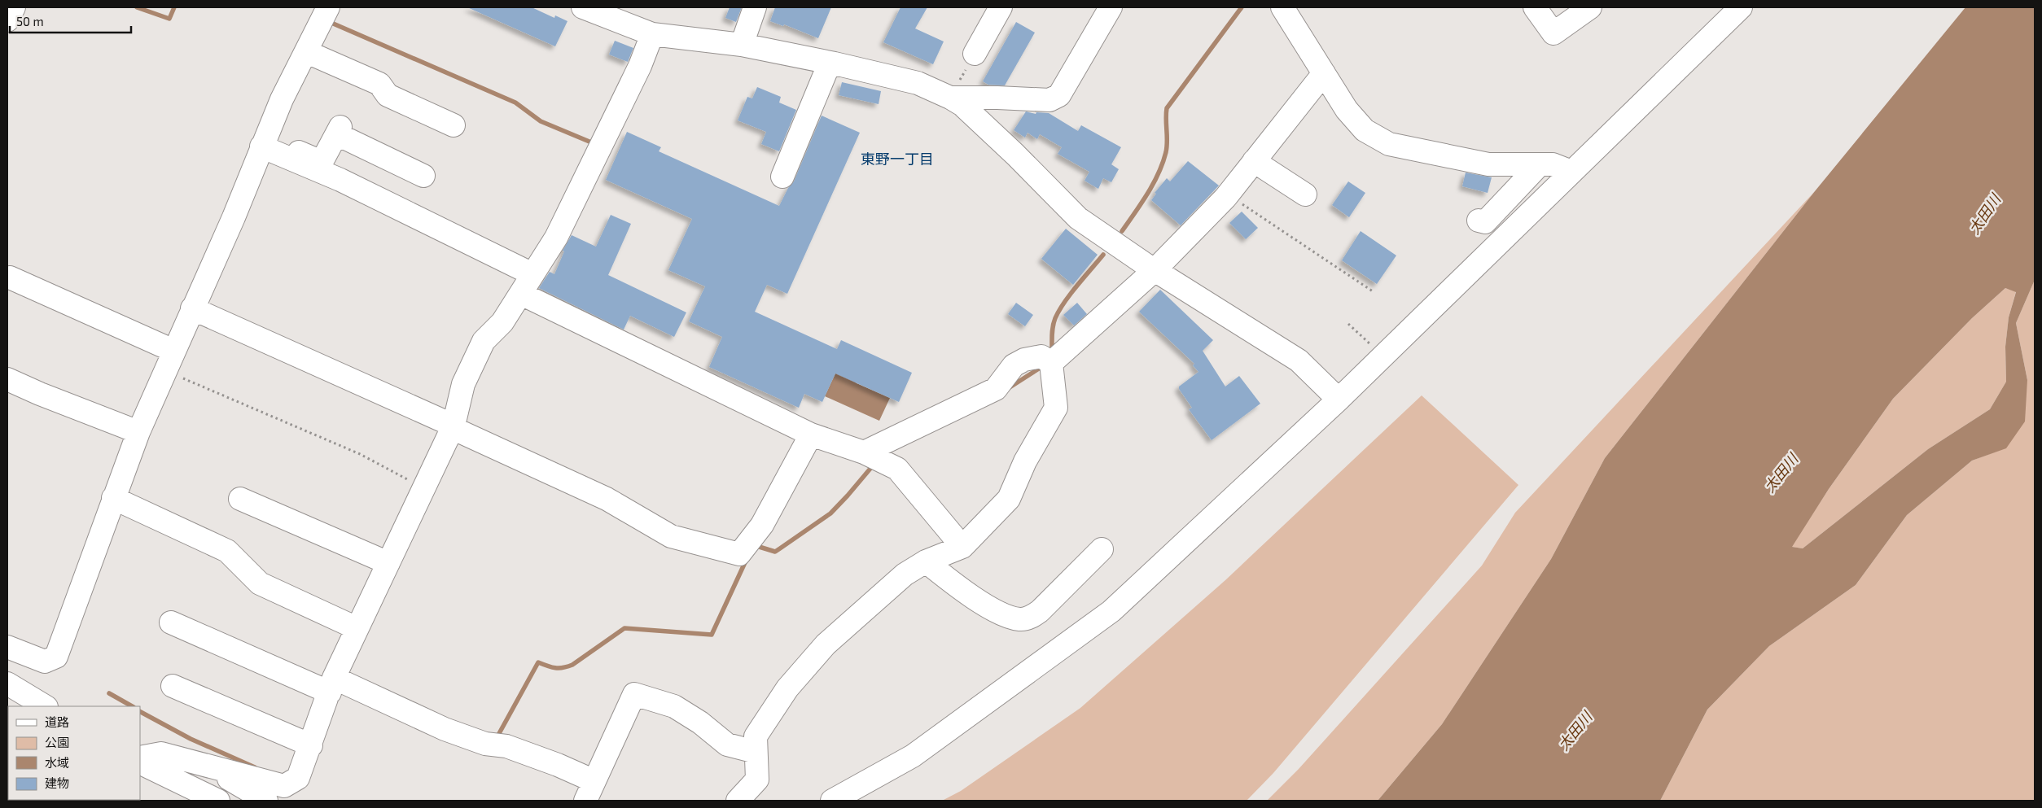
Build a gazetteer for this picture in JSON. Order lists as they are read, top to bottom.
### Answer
{
  "districts": ["東野一丁目"],
  "water": ["太田川"],
  "legend": [
    "道路",
    "公園",
    "水域",
    "建物"
  ],
  "scale_bar": "50 m"
}
